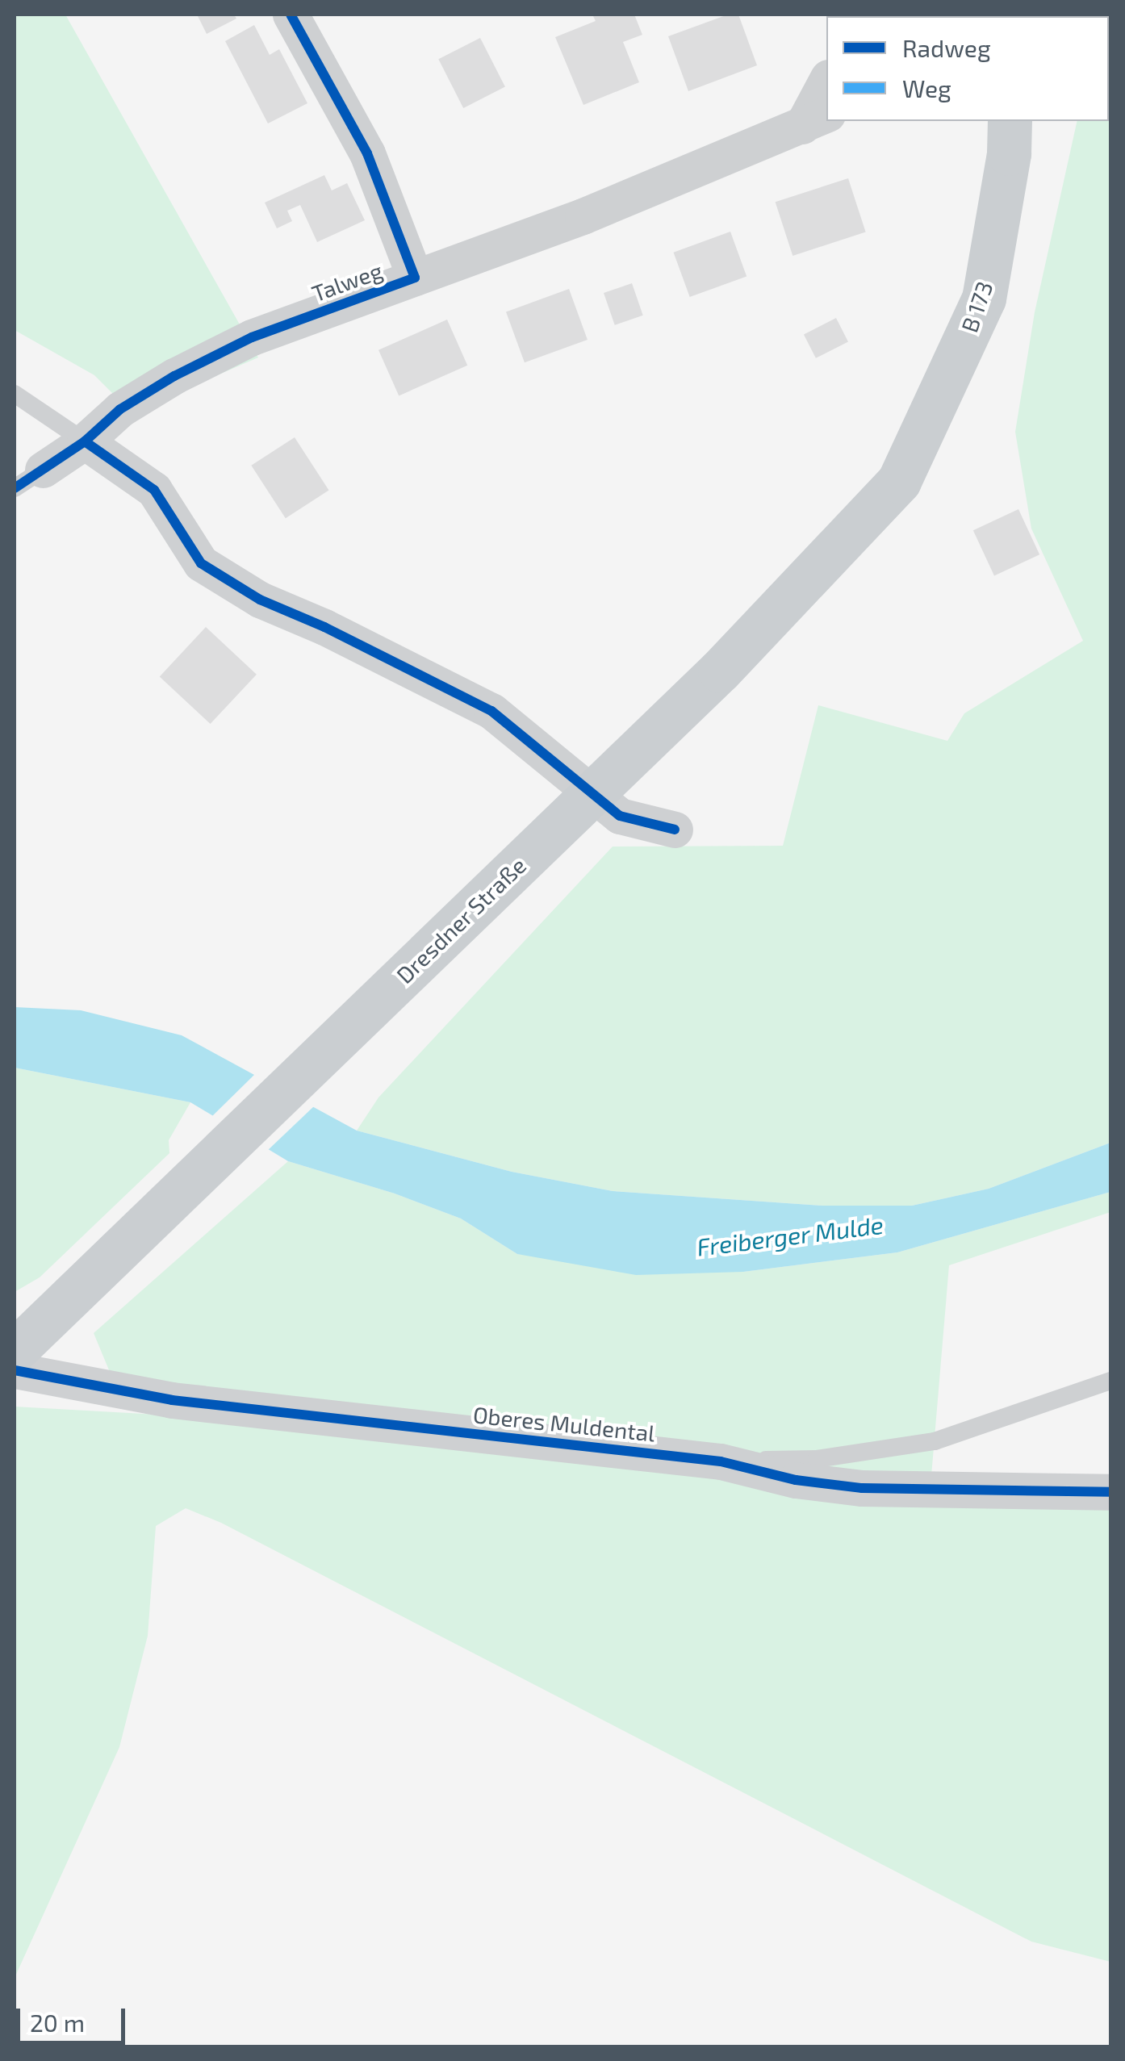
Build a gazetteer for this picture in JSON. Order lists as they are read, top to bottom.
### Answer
{
  "streets": {
    "main road": ["B 173", "Dresdner Straße"],
    "street": ["Talweg", "Oberes Muldental"]
  },
  "crossings": [
    ["B 173", "Dresdner Straße"]
  ],
  "water": ["Freiberger Mulde"],
  "legend": ["Radweg", "Weg"],
  "scale_bar": "20 m"
}
